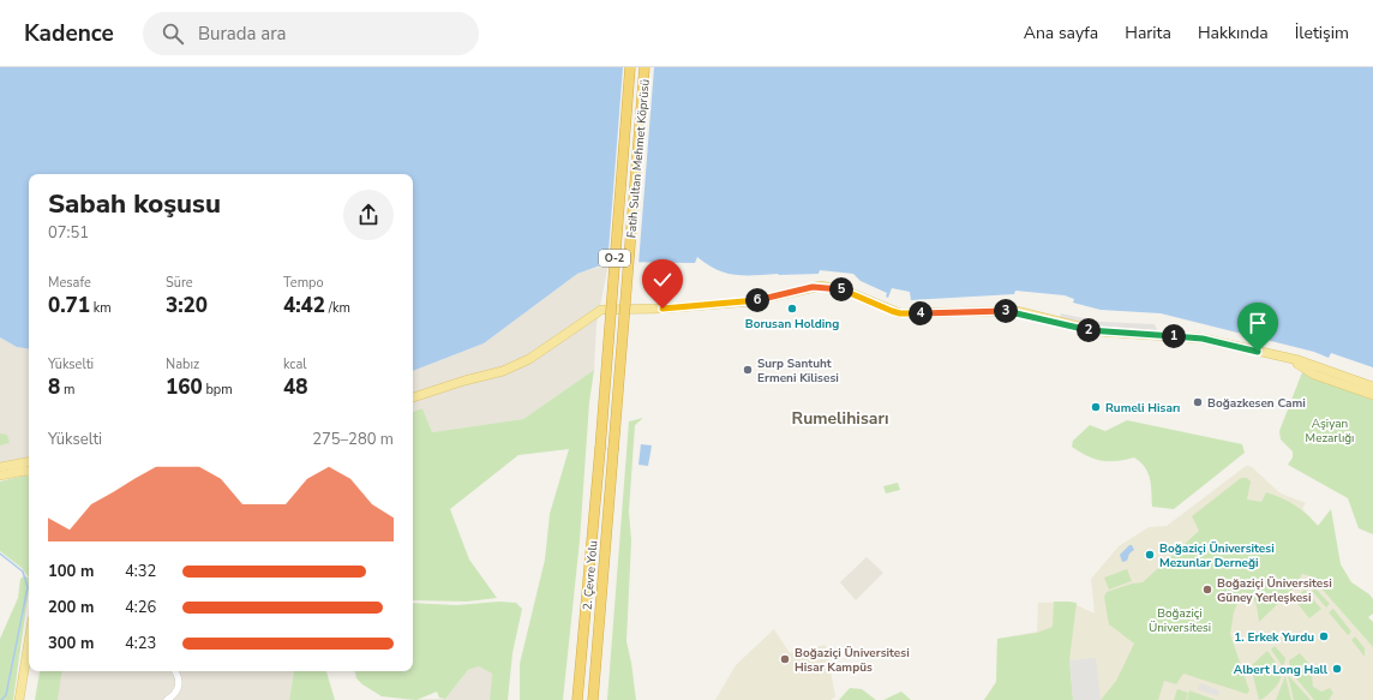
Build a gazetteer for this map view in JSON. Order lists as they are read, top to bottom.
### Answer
{
  "streets": {
    "highway": ["Fatih Sultan Mehmet Köprüsü", "O-2", "2. Çevre Yolu"]
  },
  "crossings": [
    ["Fatih Sultan Mehmet Köprüsü", "2. Çevre Yolu"]
  ],
  "districts": ["Rumelihisarı"],
  "parks": ["Aşiyan Mezarlığı", "Boğaziçi Üniversitesi"],
  "places": [
    "Borusan Holding",
    "Surp Santuht Ermeni Kilisesi",
    "Boğazkesen Cami",
    "Rumeli Hisarı",
    "Boğaziçi Üniversitesi Mezunlar Derneği",
    "Boğaziçi Üniversitesi Güney Yerleşkesi",
    "1. Erkek Yurdu",
    "Boğaziçi Üniversitesi Hisar Kampüs",
    "Albert Long Hall"
  ],
  "page": {
    "header": "Kadence",
    "search": "Burada ara",
    "nav": [
      "Ana sayfa",
      "Harita",
      "Hakkında",
      "İletişim"
    ],
    "heading": ["Sabah koşusu", "07:51"],
    "stats": [
      ["Mesafe", "0.71 km"],
      ["Süre", "3:20"],
      ["Tempo", "4:42 /km"],
      ["Yükselti", "8 m"],
      ["Nabız", "160 bpm"],
      ["kcal", "48"]
    ],
    "pins": [
      "5",
      "6",
      "3",
      "4",
      "2",
      "1"
    ],
    "chart": ["Yükselti", "275–280 m"],
    "list": [
      {
        "name": "100 m",
        "note": "4:32"
      },
      {
        "name": "200 m",
        "note": "4:26"
      },
      {
        "name": "300 m",
        "note": "4:23"
      }
    ]
  }
}
